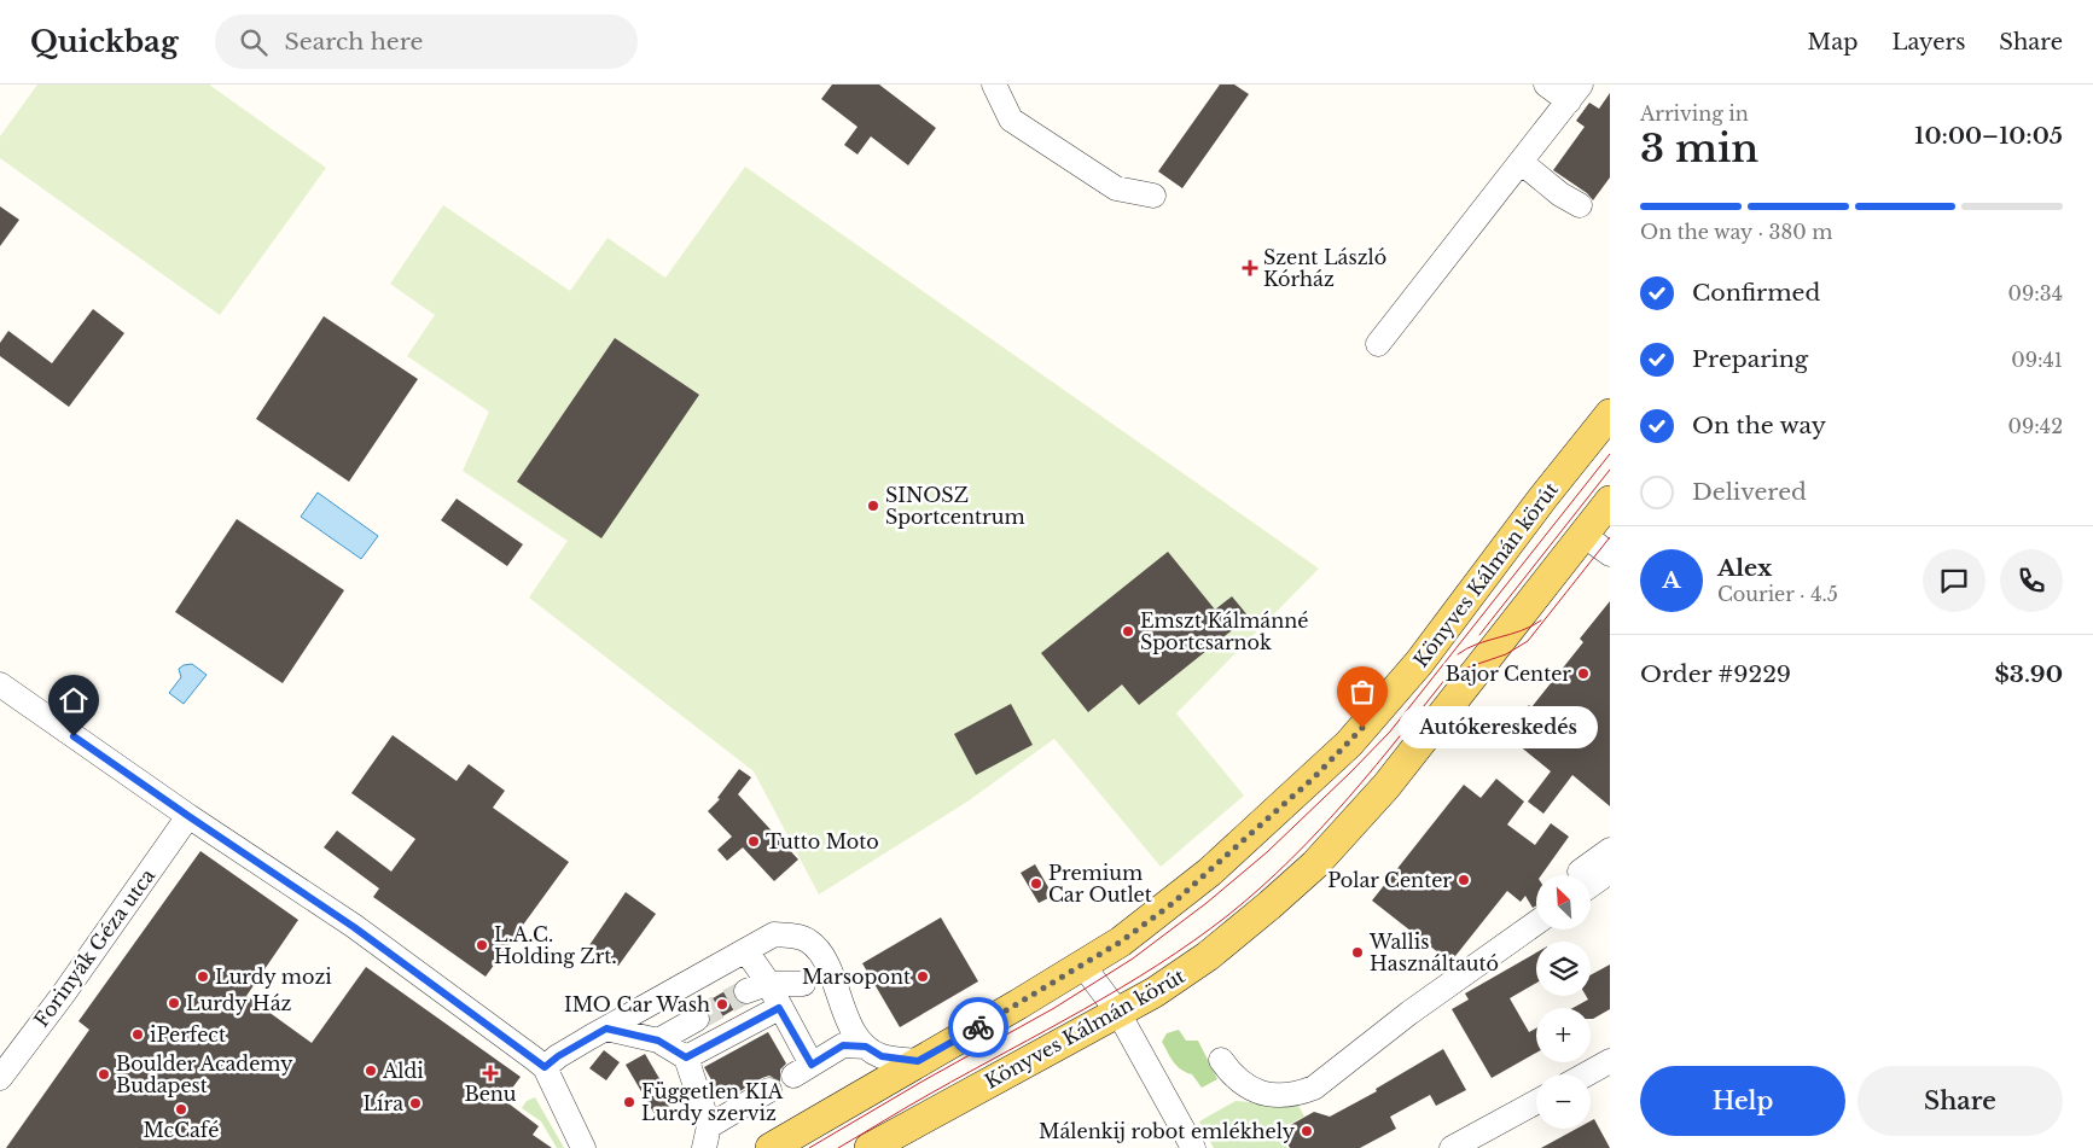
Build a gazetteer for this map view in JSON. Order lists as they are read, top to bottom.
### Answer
{
  "streets": {
    "main road": ["Könyves Kálmán körút"],
    "street": ["Forinyák Géza utca"]
  },
  "places": {
    "health": ["Szent László Kórház", "Benu"],
    "other": [
      "SINOSZ Sportcentrum",
      "Emszt Kálmánné Sportcsarnok",
      "Bajor Center",
      "Autókereskedés",
      "Tutto Moto",
      "Polar Center",
      "Premium Car Outlet",
      "L.A.C. Holding Zrt.",
      "Wallis Használtautó",
      "Lurdy mozi",
      "Marsopont",
      "Lurdy Ház",
      "IMO Car Wash",
      "iPerfect",
      "Aldi",
      "Boulder Academy Budapest",
      "Független KIA Lurdy szerviz",
      "Líra",
      "McCafé",
      "Málenkij robot emlékhely"
    ]
  },
  "north": "top left",
  "page": {
    "header": "Quickbag",
    "search": "Search here",
    "nav": ["Map", "Layers", "Share"],
    "heading": ["3 min", "Arriving in", "10:00–10:05"],
    "panel": [
      "Alex",
      "Courier · 4.5",
      "Order #9229",
      "$3.90"
    ],
    "bar": "On the way · 380 m",
    "list": [
      ["Confirmed", "09:34"],
      ["Preparing", "09:41"],
      ["On the way", "09:42"],
      "Delivered"
    ],
    "round": "A",
    "bubble": "Autókereskedés",
    "map_buttons": ["+", "−"],
    "buttons": ["Help", "Share"]
  }
}
